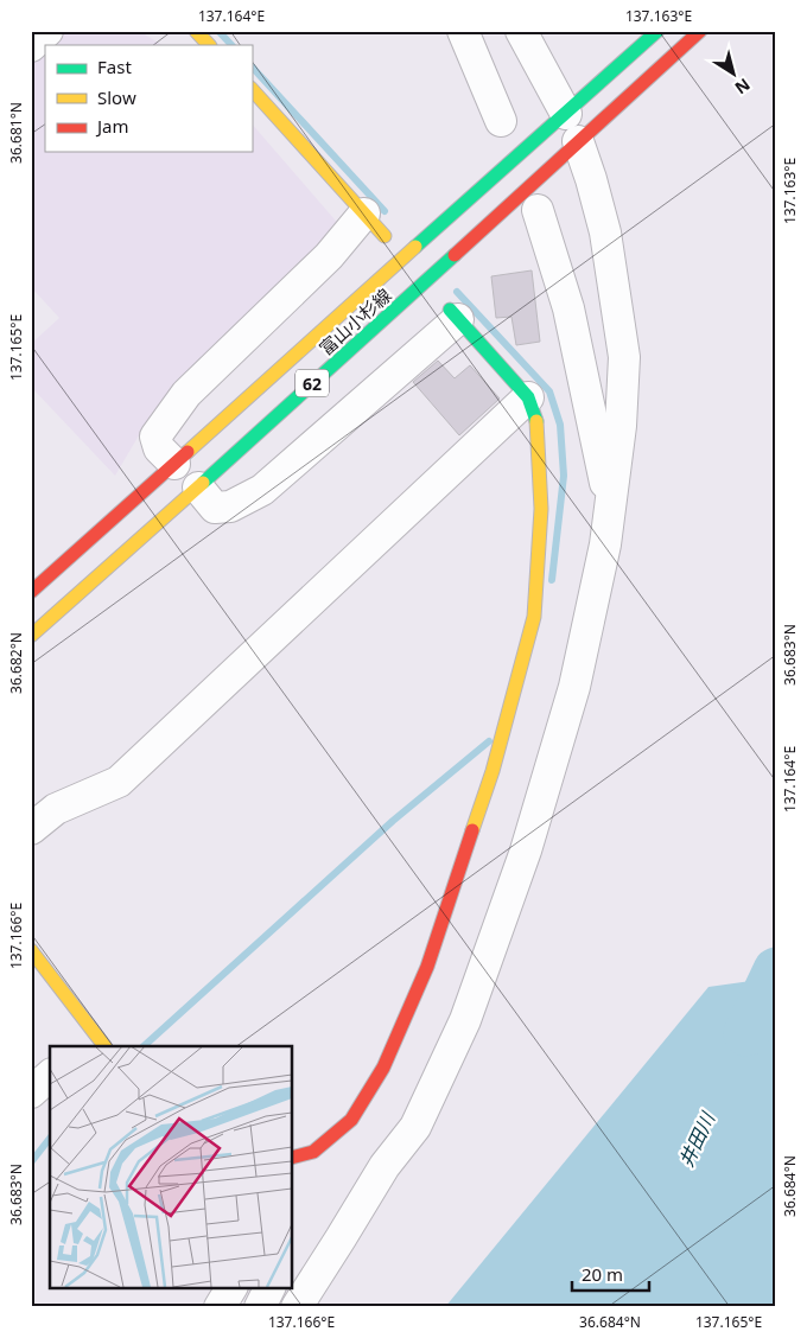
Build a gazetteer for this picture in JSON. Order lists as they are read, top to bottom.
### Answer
{
  "streets": {
    "main road": ["富山小杉線", "62"]
  },
  "water": ["井田川"],
  "legend": ["Fast", "Slow", "Jam"],
  "scale_bar": "20 m",
  "north": "bottom right",
  "coordinates": [
    "137.164°E",
    "137.163°E",
    "36.681°N",
    "137.165°E",
    "36.683°N",
    "36.682°N",
    "137.166°E",
    "36.684°N"
  ]
}
